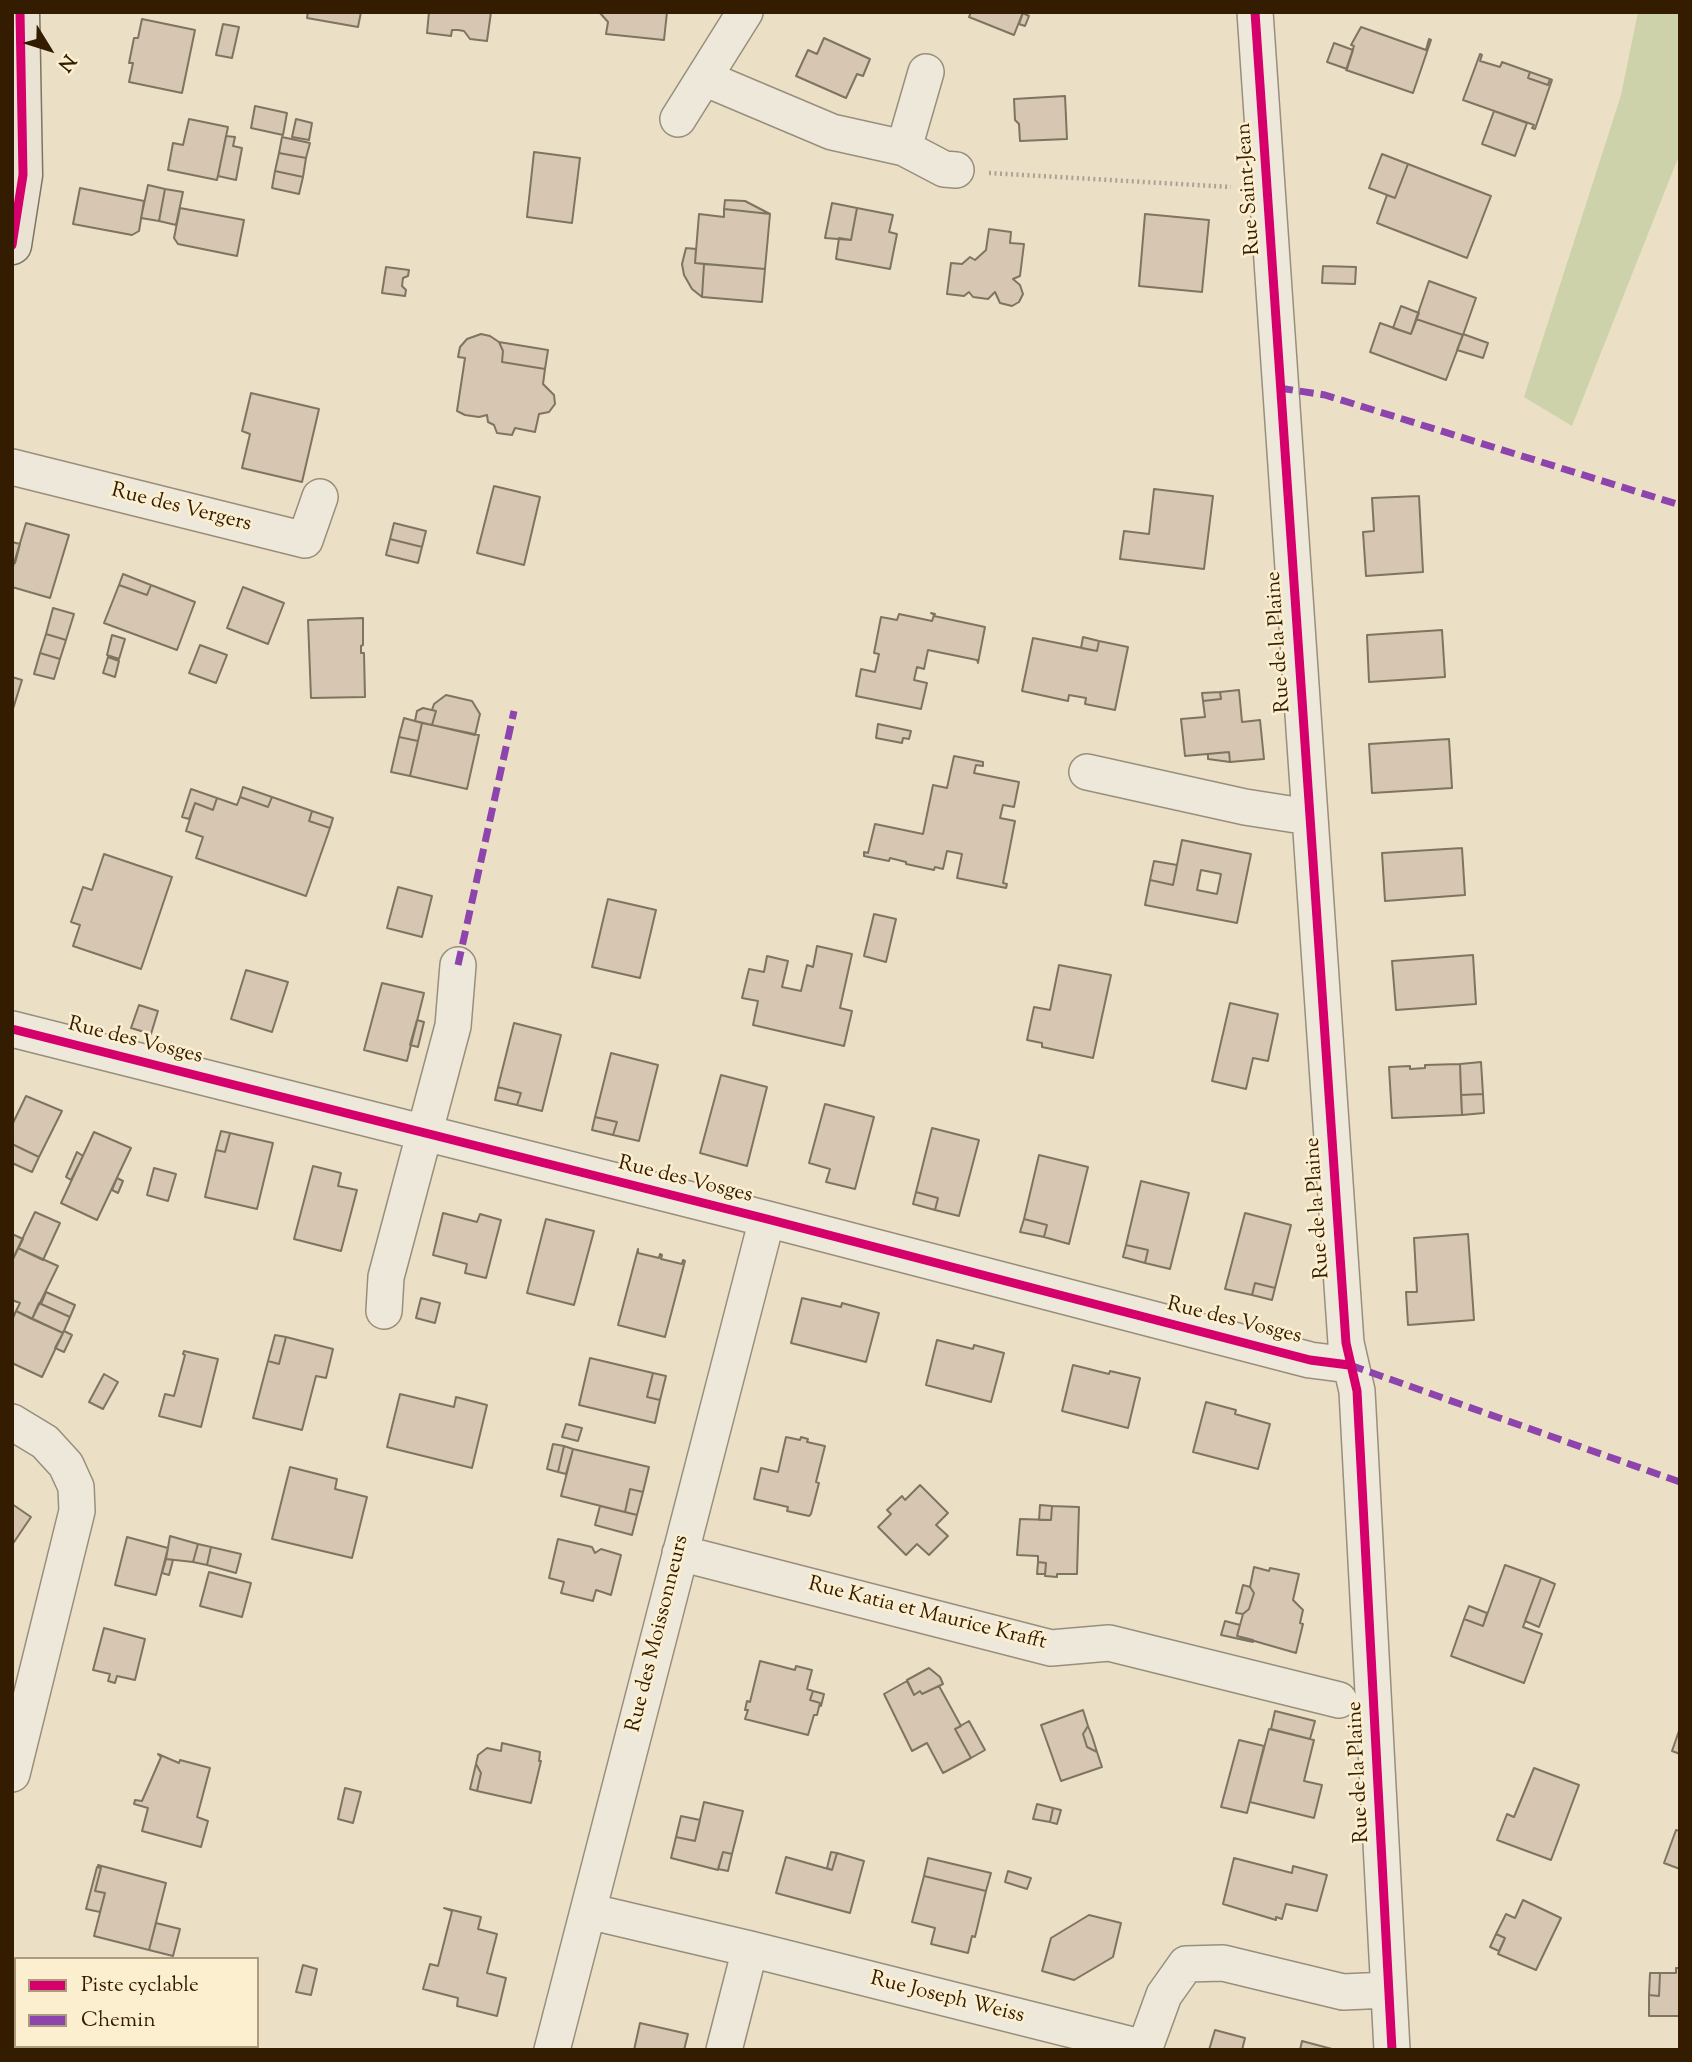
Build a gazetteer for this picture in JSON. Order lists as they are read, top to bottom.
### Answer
{
  "streets": {
    "street": [
      "Rue Saint-Jean",
      "Rue des Vergers",
      "Rue de la Plaine",
      "Rue des Vosges",
      "Rue Katia et Maurice Krafft",
      "Rue des Moissonneurs",
      "Rue Joseph Weiss"
    ]
  },
  "crossings": [
    ["Rue Saint-Jean", "Rue de la Plaine"],
    ["Rue de la Plaine", "Rue des Vosges"],
    ["Rue des Vosges", "Rue des Moissonneurs"],
    ["Rue Katia et Maurice Krafft", "Rue des Moissonneurs"],
    ["Rue des Moissonneurs", "Rue Joseph Weiss"]
  ],
  "legend": ["Piste cyclable", "Chemin"],
  "north": "bottom right"
}
